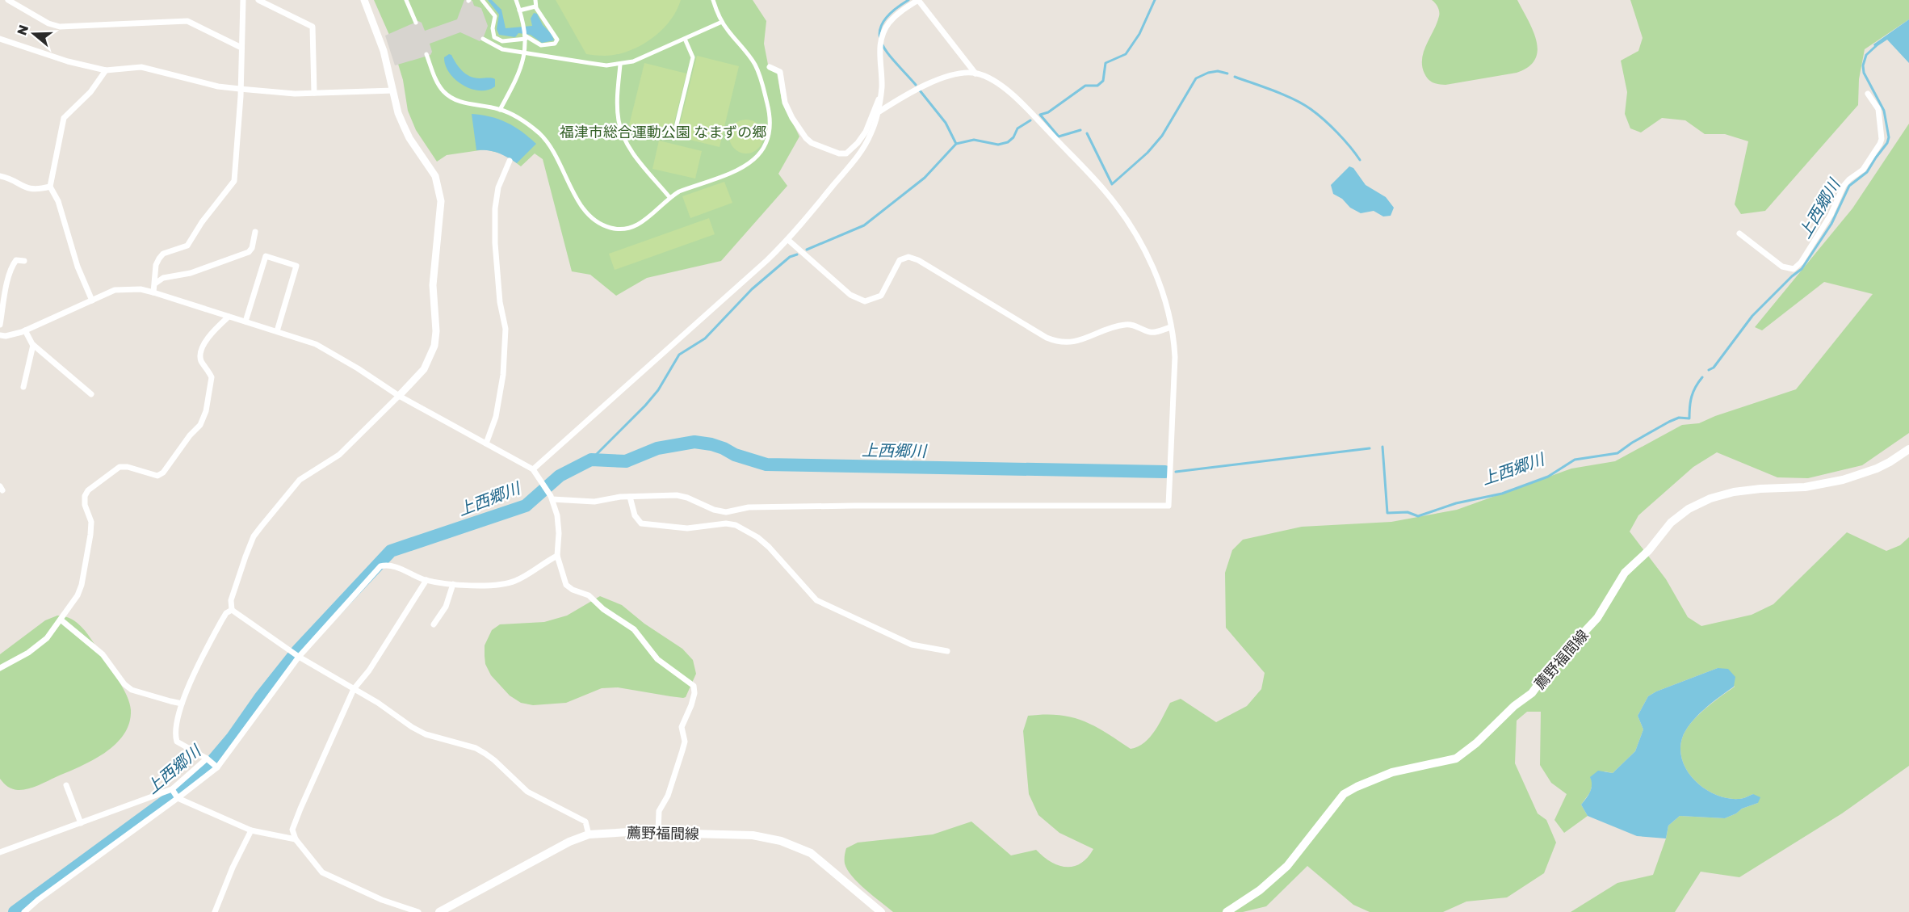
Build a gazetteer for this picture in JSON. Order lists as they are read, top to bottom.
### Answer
{
  "streets": {
    "main road": ["薦野福間線"]
  },
  "water": ["上西郷川"],
  "parks": ["福津市総合運動公園 なまずの郷"],
  "north": "left"
}
